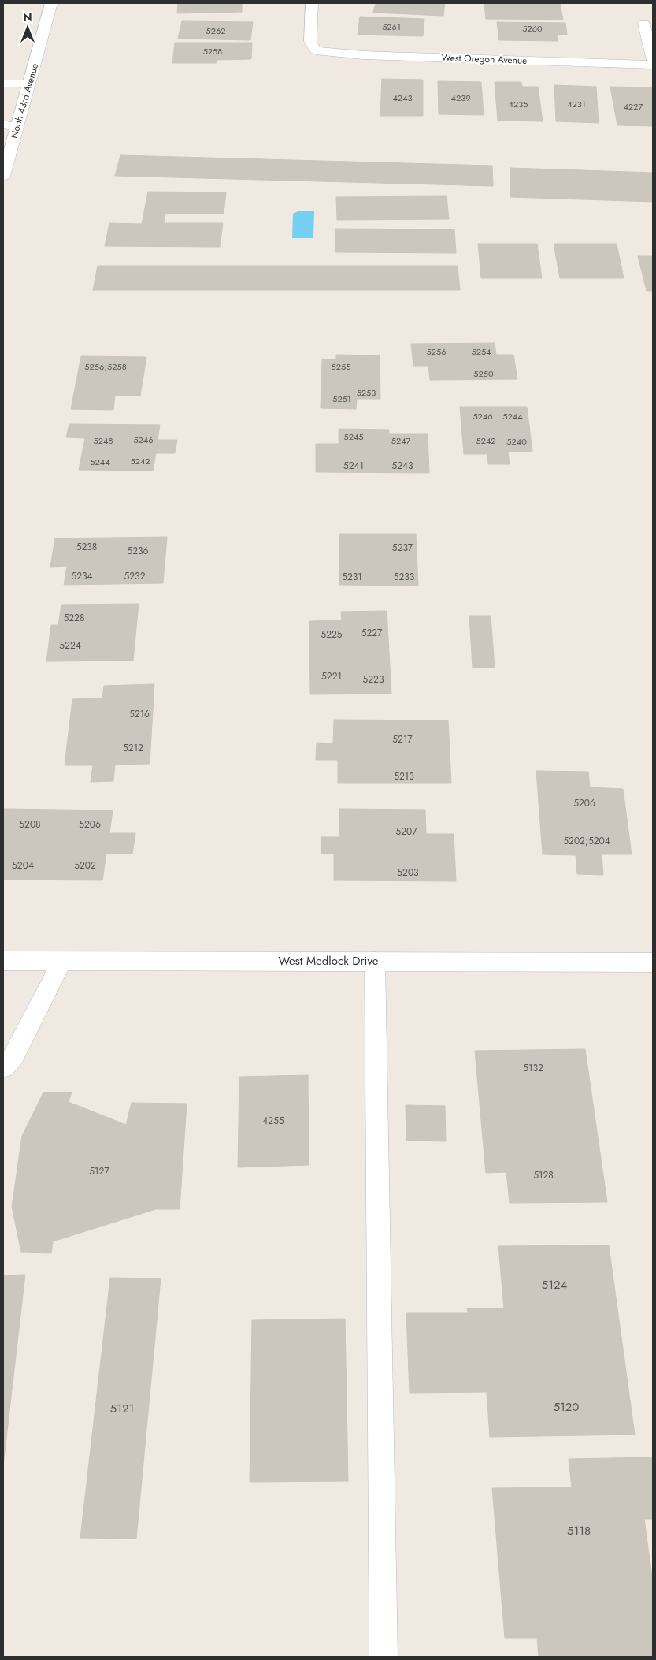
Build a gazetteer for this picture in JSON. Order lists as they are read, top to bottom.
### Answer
{
  "streets": {
    "street": ["West Oregon Avenue", "North 43rd Avenue", "West Medlock Drive"]
  },
  "house_numbers": [
    "5261",
    "5260",
    "5262",
    "5258",
    "4243",
    "4239",
    "4235",
    "4231",
    "4227",
    "5256",
    "5254",
    "5256;5258",
    "5255",
    "5250",
    "5253",
    "5251",
    "5246",
    "5244",
    "5245",
    "5246",
    "5248",
    "5247",
    "5242",
    "5240",
    "5242",
    "5244",
    "5241",
    "5243",
    "5238",
    "5237",
    "5236",
    "5234",
    "5232",
    "5231",
    "5233",
    "5228",
    "5227",
    "5225",
    "5224",
    "5221",
    "5223",
    "5216",
    "5217",
    "5212",
    "5213",
    "5206",
    "5208",
    "5206",
    "5207",
    "5202;5204",
    "5204",
    "5202",
    "5203",
    "5132",
    "4255",
    "5127",
    "5128",
    "5124",
    "5120",
    "5121",
    "5118"
  ],
  "north": "top"
}
